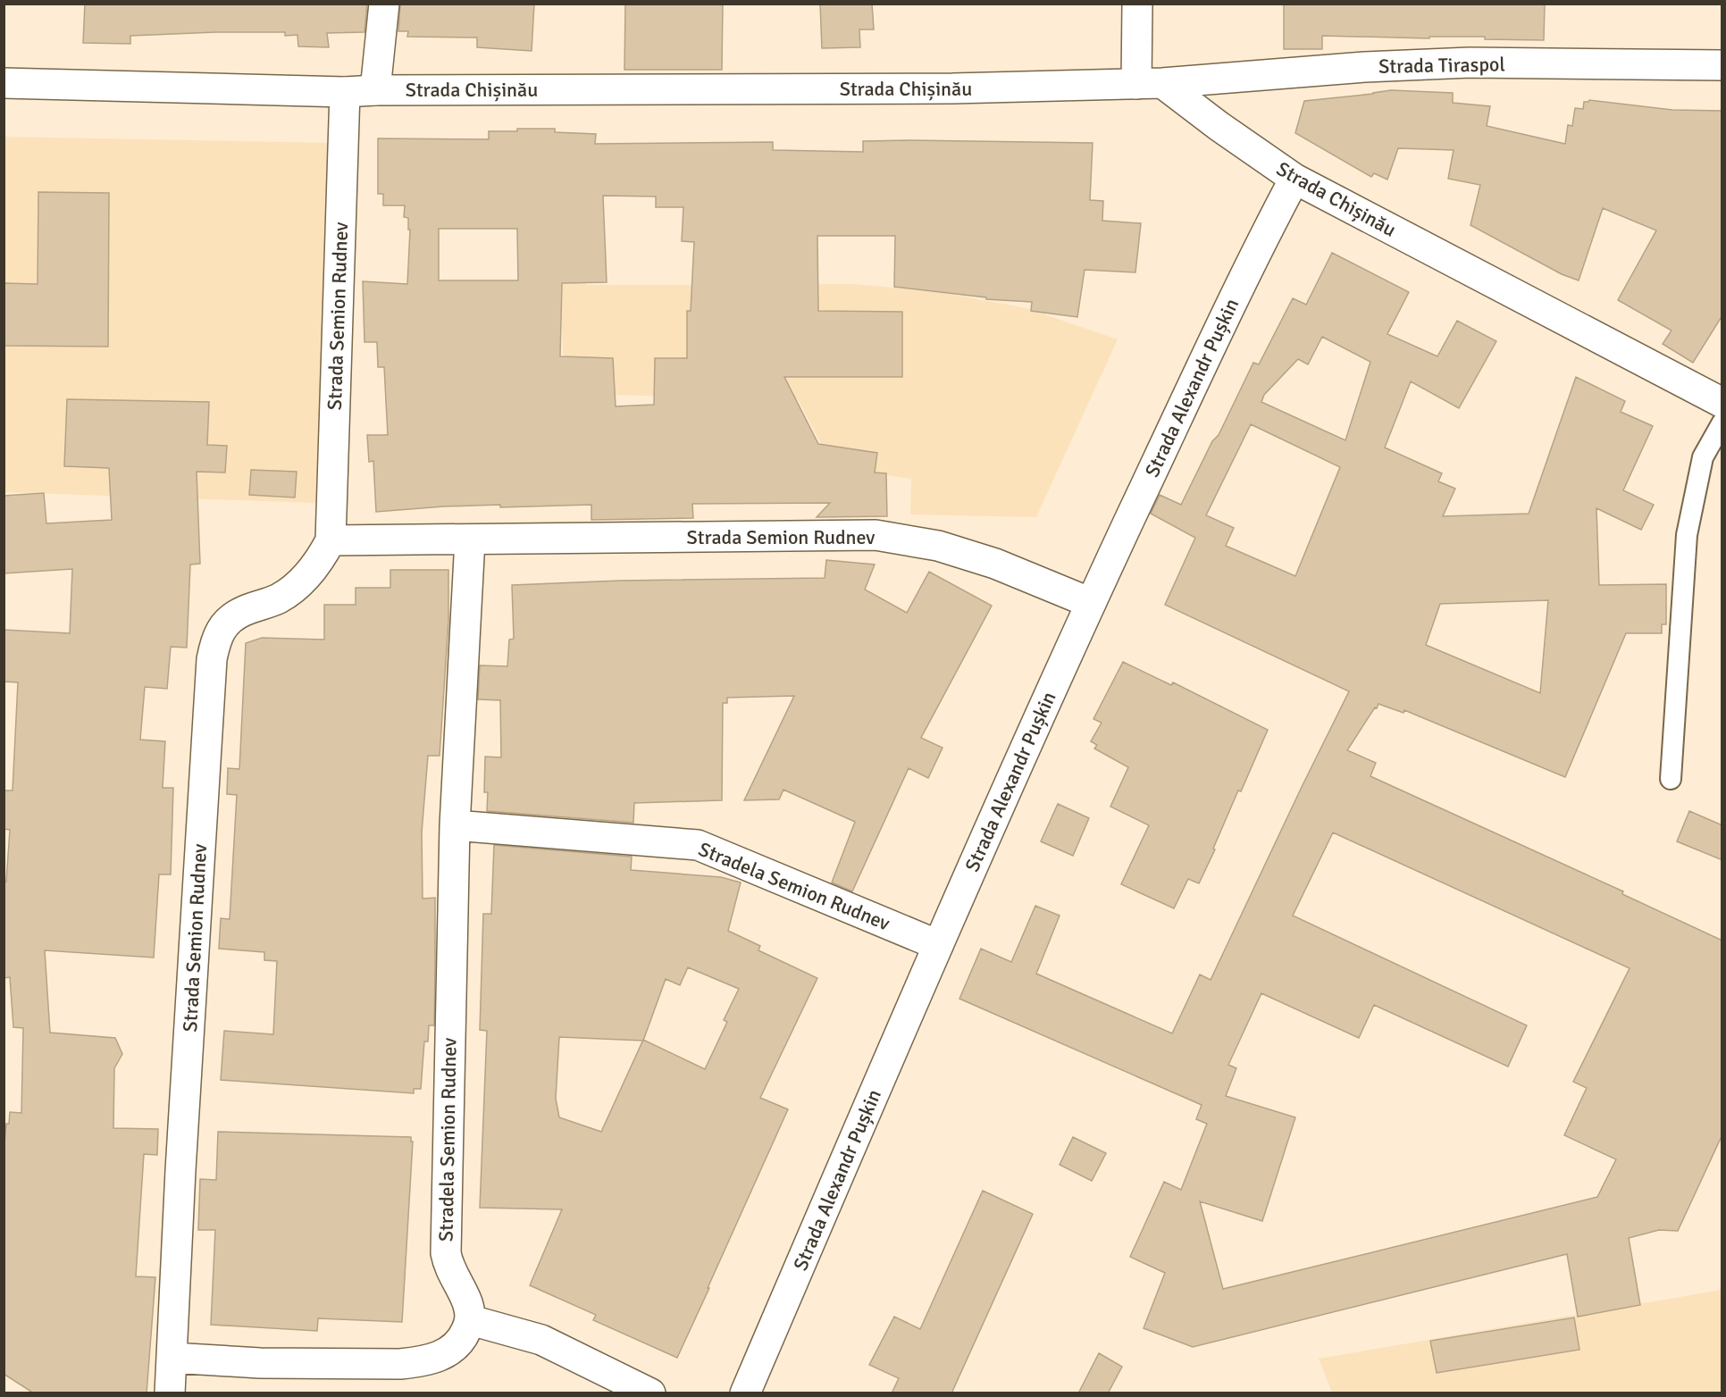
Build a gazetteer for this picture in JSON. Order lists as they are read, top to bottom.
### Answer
{
  "streets": {
    "street": [
      "Strada Tiraspol",
      "Strada Chișinău",
      "Strada Semion Rudnev",
      "Strada Alexandr Pușkin",
      "Stradela Semion Rudnev"
    ]
  },
  "crossings": [
    ["Strada Tiraspol", "Strada Chișinău"],
    ["Strada Chișinău", "Strada Semion Rudnev"],
    ["Strada Chișinău", "Strada Alexandr Pușkin"],
    ["Strada Semion Rudnev", "Strada Alexandr Pușkin"],
    ["Strada Semion Rudnev", "Stradela Semion Rudnev"],
    ["Strada Alexandr Pușkin", "Stradela Semion Rudnev"]
  ]
}
